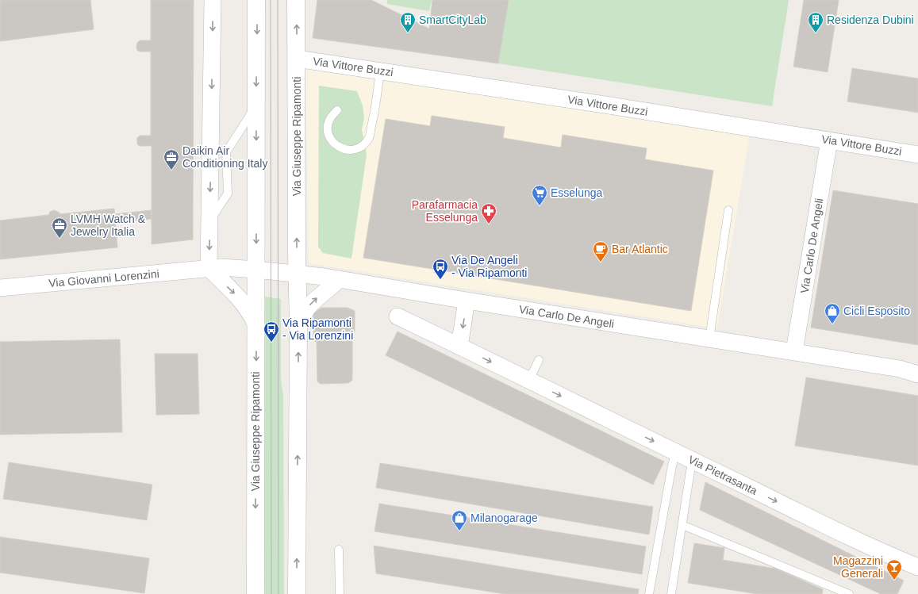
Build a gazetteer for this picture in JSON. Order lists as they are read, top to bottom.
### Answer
{
  "streets": {
    "street": [
      "Via Vittore Buzzi",
      "Via Giuseppe Ripamonti",
      "Via Carlo De Angeli",
      "Via Giovanni Lorenzini",
      "Via Pietrasanta"
    ]
  },
  "crossings": [
    ["Via Vittore Buzzi", "Via Giuseppe Ripamonti"],
    ["Via Vittore Buzzi", "Via Carlo De Angeli"],
    ["Via Giuseppe Ripamonti", "Via Carlo De Angeli"],
    ["Via Giuseppe Ripamonti", "Via Giovanni Lorenzini"]
  ],
  "one_way": ["Via Pietrasanta"],
  "places": {
    "building": ["SmartCityLab", "Residenza Dubini"],
    "office": ["Daikin Air Conditioning Italy", "LVMH Watch & Jewelry Italia"],
    "supermarket": ["Esselunga"],
    "pharmacy": ["Parafarmacia Esselunga"],
    "cafe": ["Bar Atlantic"],
    "bus stop": ["Via De Angeli - Via Ripamonti", "Via Ripamonti - Via Lorenzini"],
    "shop": ["Cicli Esposito", "Milanogarage"],
    "bar": ["Magazzini Generali"]
  }
}
